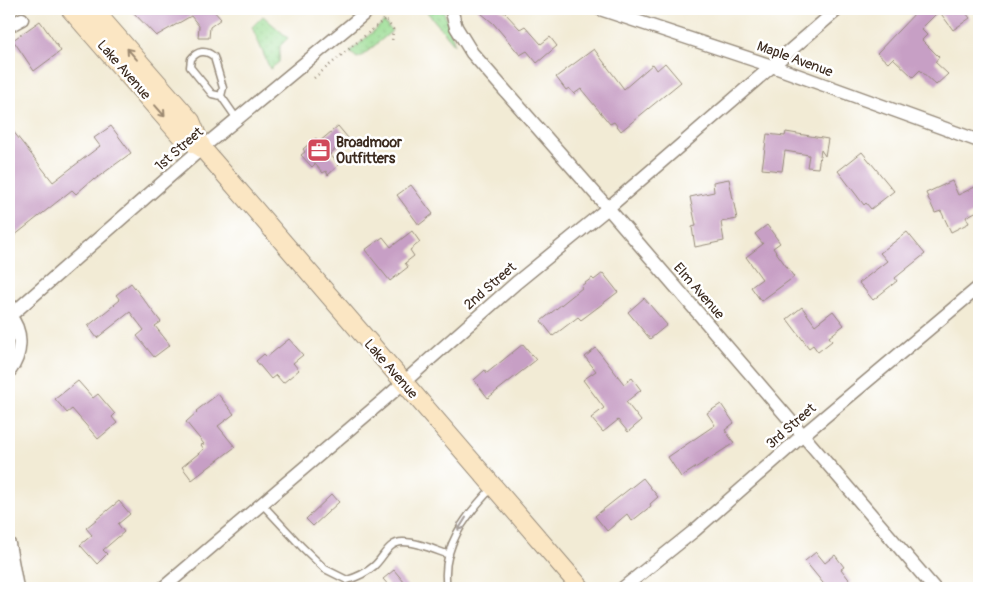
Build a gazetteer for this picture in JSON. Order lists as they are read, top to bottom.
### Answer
{
  "streets": {
    "main road": ["Lake Avenue"],
    "street": [
      "Maple Avenue",
      "1st Street",
      "2nd Street",
      "Elm Avenue",
      "3rd Street"
    ]
  },
  "crossings": [
    ["Maple Avenue", "2nd Street"],
    ["Lake Avenue", "1st Street"],
    ["Lake Avenue", "2nd Street"],
    ["2nd Street", "Elm Avenue"],
    ["Elm Avenue", "3rd Street"]
  ],
  "places": {
    "office": ["Broadmoor Outfitters"]
  }
}
